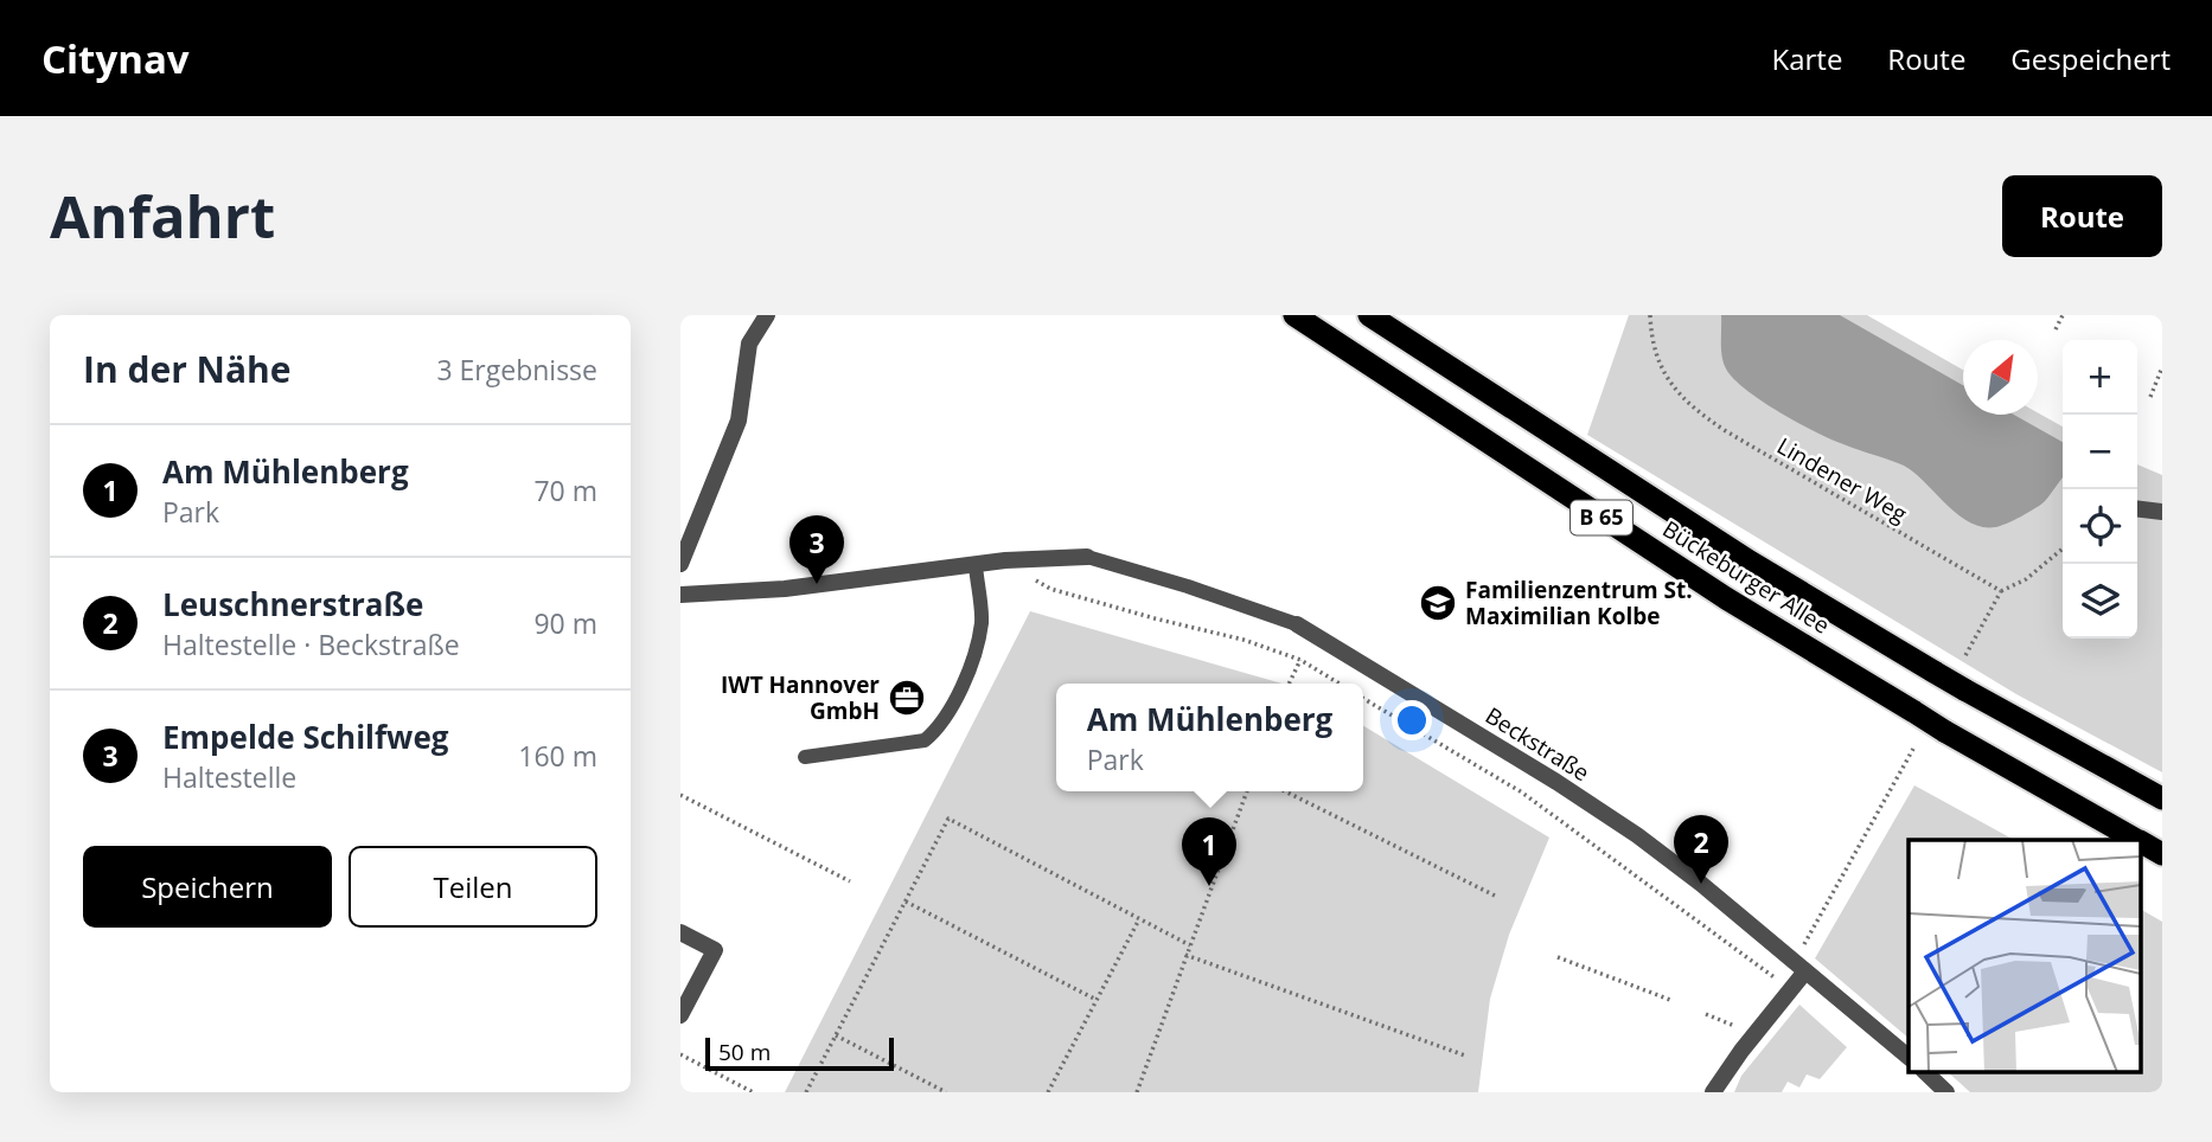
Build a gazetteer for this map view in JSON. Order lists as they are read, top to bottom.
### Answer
{
  "streets": {
    "highway": ["B 65", "Bückeburger Allee"],
    "street": ["Beckstraße"],
    "path": ["Lindener Weg"]
  },
  "places": {
    "school or university": ["Familienzentrum St. Maximilian Kolbe"],
    "office": ["IWT Hannover GmbH"]
  },
  "scale_bar": "50 m",
  "north": "top right",
  "page": {
    "header": "Citynav",
    "nav": ["Karte", "Route", "Gespeichert"],
    "buttons": [
      "Route",
      ["Speichern", "Teilen"]
    ],
    "title": "Anfahrt",
    "heading": ["In der Nähe", "3 Ergebnisse"],
    "map_buttons": ["+", "−"],
    "list": [
      {
        "mark": "1",
        "name": "Am Mühlenberg",
        "note": "Park",
        "value": "70 m"
      },
      {
        "mark": "2",
        "name": "Leuschnerstraße",
        "note": "Haltestelle · Beckstraße",
        "value": "90 m"
      },
      {
        "mark": "3",
        "name": "Empelde Schilfweg",
        "note": "Haltestelle",
        "value": "160 m"
      }
    ],
    "pins": ["3", "2", "1"],
    "popup": ["Am Mühlenberg", "Park"],
    "scale": "50 m"
  }
}
